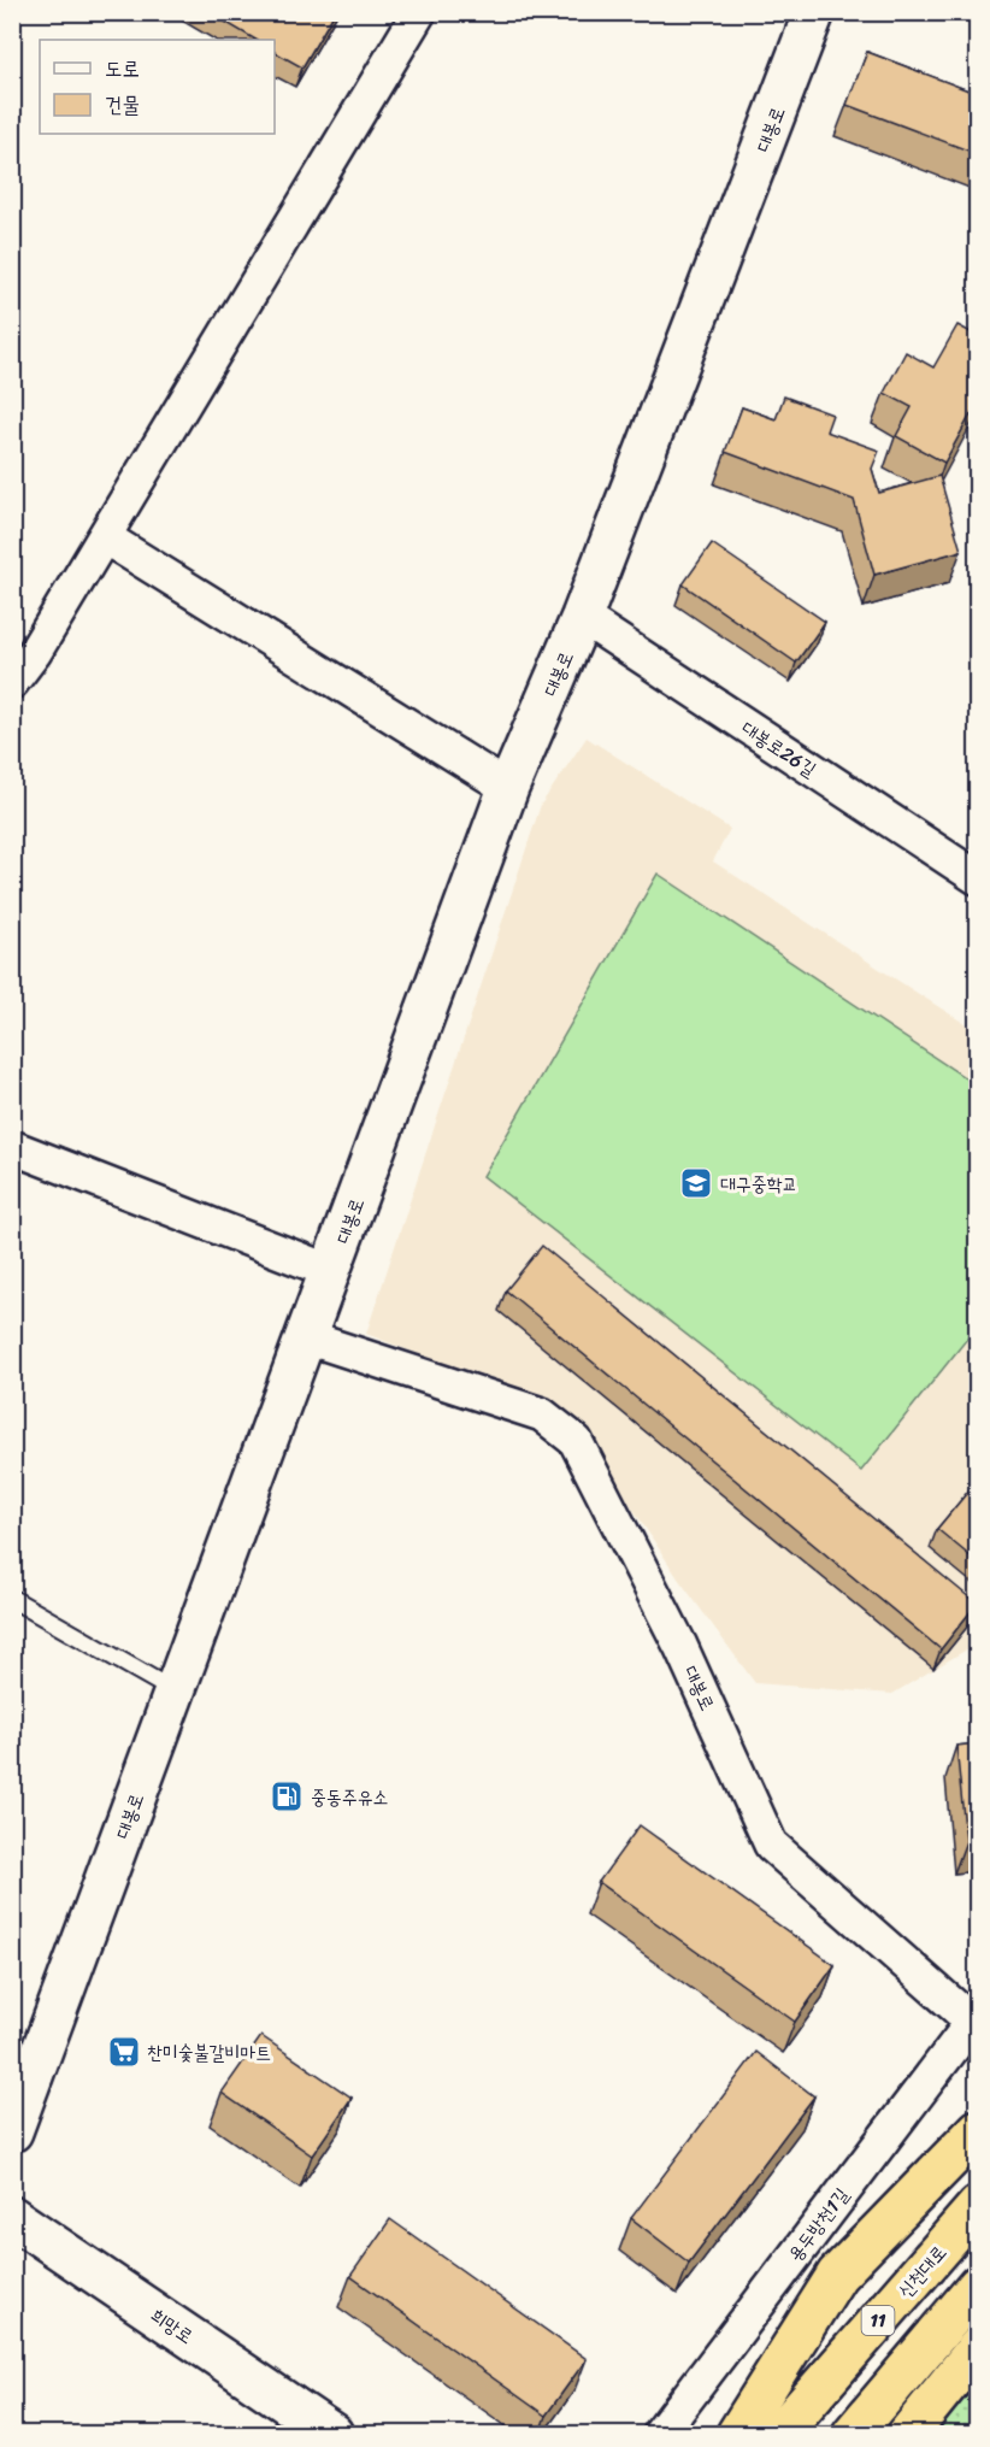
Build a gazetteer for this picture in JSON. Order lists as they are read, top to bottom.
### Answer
{
  "streets": {
    "highway": ["신천대로", "11"],
    "street": [
      "대봉로",
      "대봉로26길",
      "용두방천1길",
      "희망로"
    ]
  },
  "crossings": [
    ["대봉로", "대봉로26길"],
    ["대봉로", "용두방천1길"]
  ],
  "places": {
    "school or university": ["대구중학교"],
    "fuel station": ["중동주유소"],
    "supermarket": ["찬미숯불갈비마트"]
  },
  "legend": ["도로", "건물"]
}
